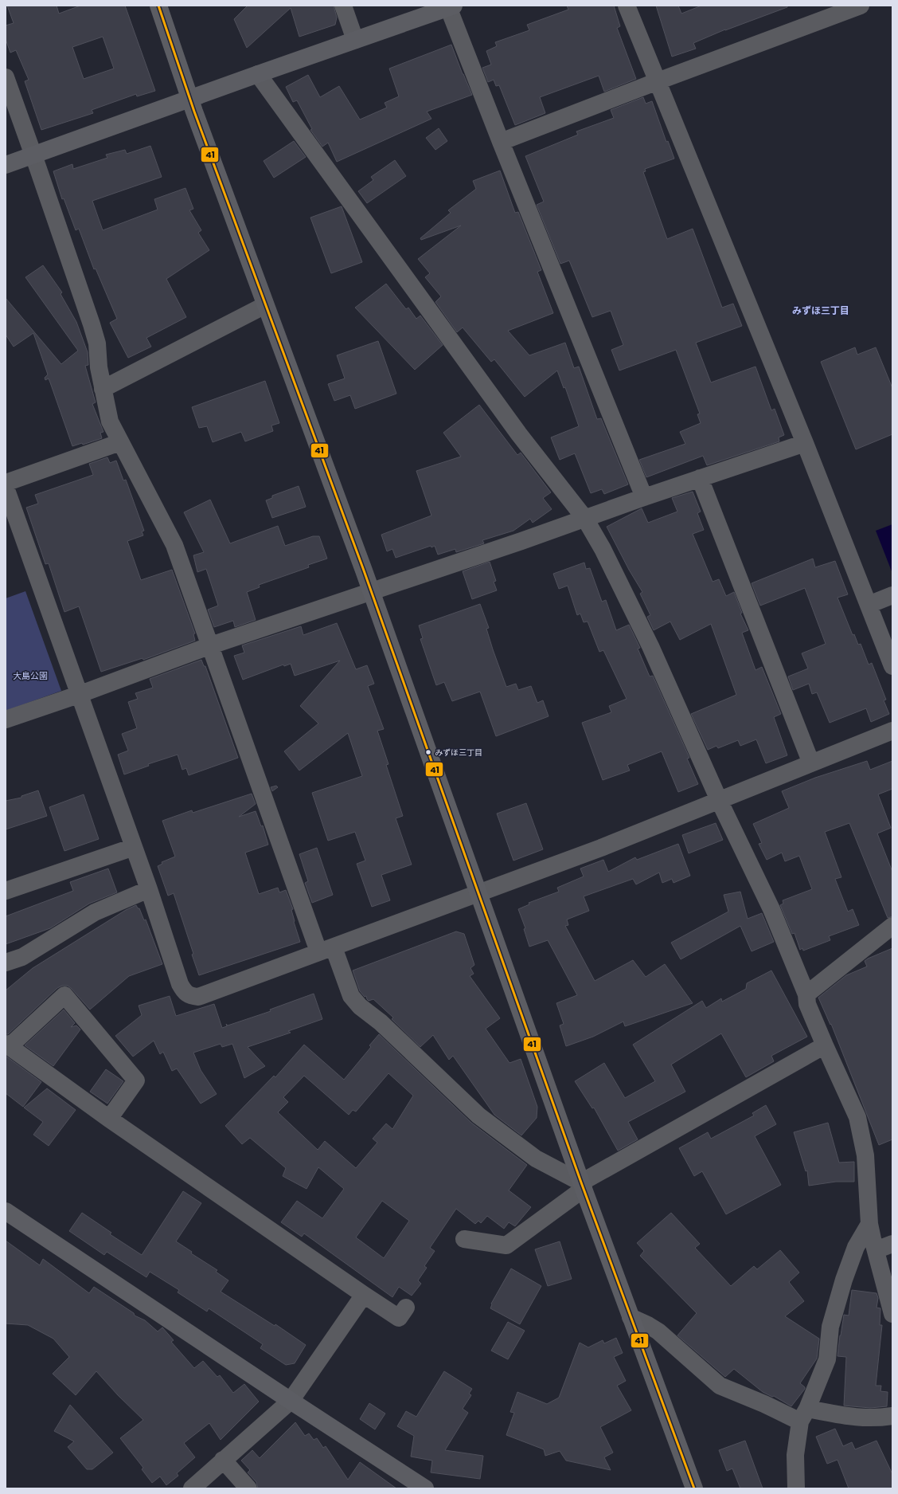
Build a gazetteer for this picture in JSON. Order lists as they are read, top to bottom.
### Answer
{
  "districts": ["みずほ三丁目"],
  "parks": ["大島公園"],
  "places": ["みずほ三丁目"],
  "lines": ["transit line 41"]
}
